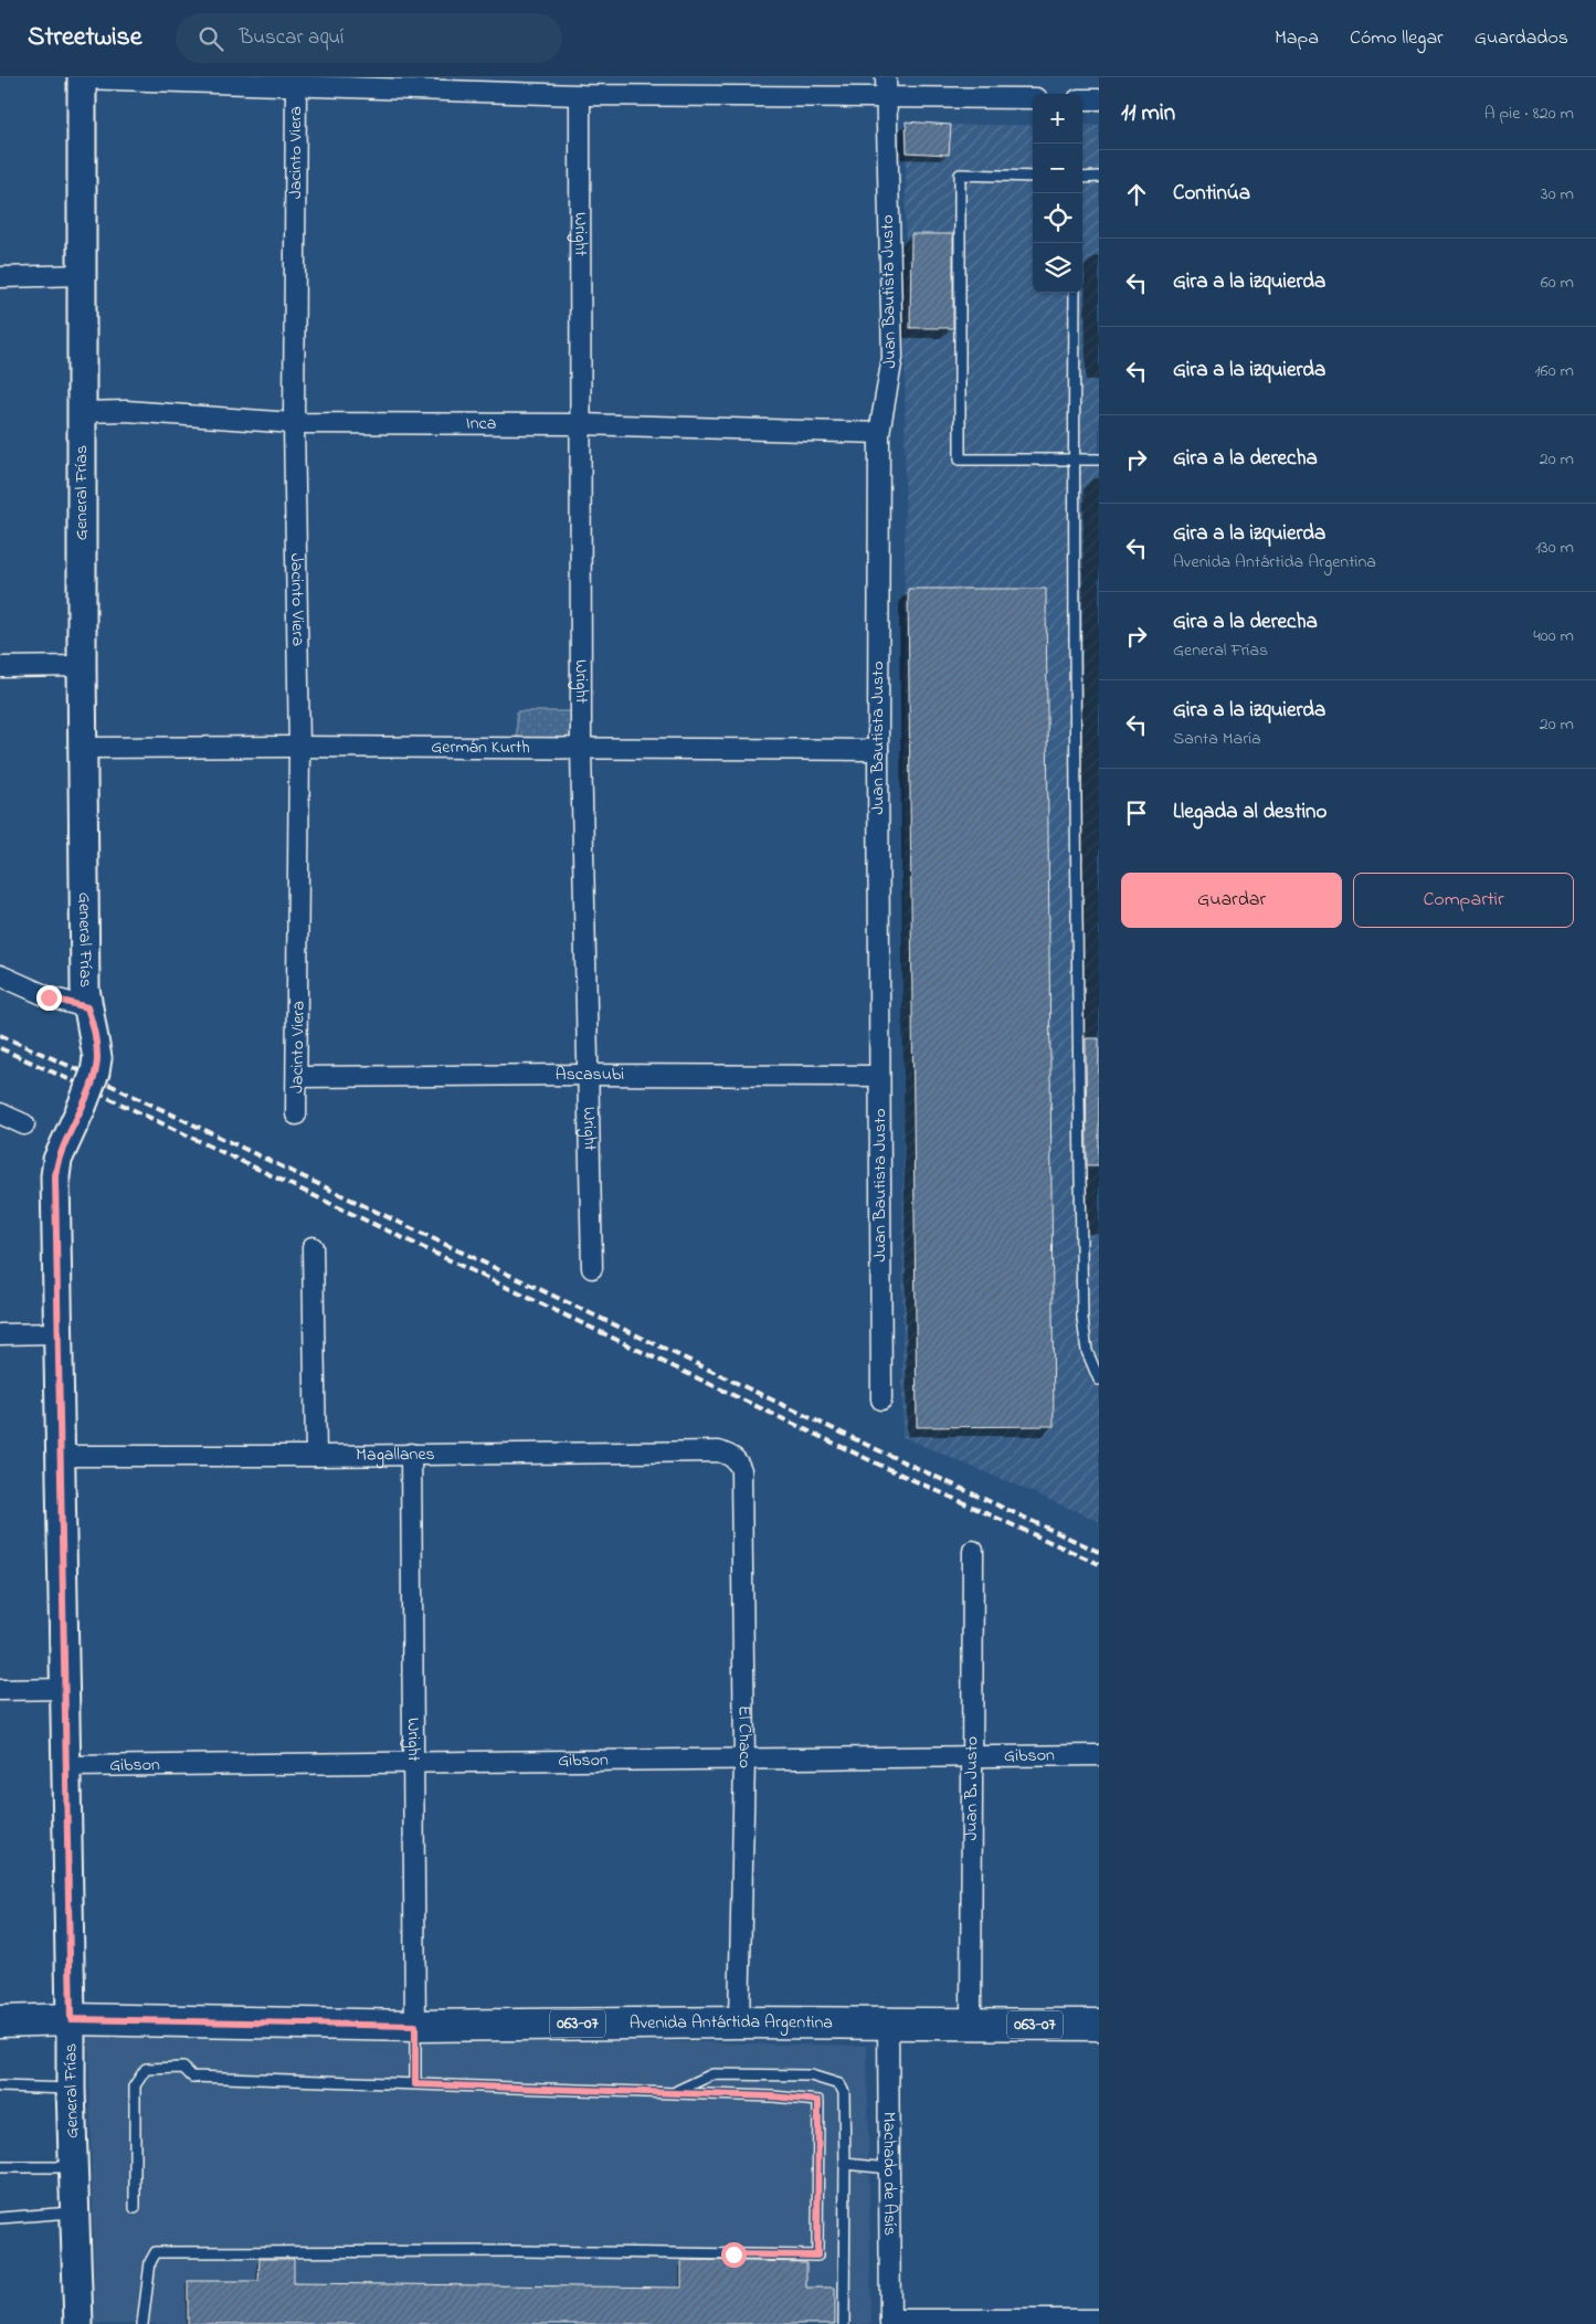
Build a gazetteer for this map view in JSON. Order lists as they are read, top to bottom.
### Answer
{
  "streets": {
    "main road": ["General Frías", "063-07", "Avenida Antártida Argentina"],
    "street": [
      "Jacinto Viera",
      "Wright",
      "Juan Bautista Justo",
      "Inca",
      "Germán Kurth",
      "Ascasubi",
      "Magallanes",
      "El Chaco",
      "Gibson",
      "Juan B. Justo",
      "Machado de Asís"
    ]
  },
  "crossings": [
    ["Jacinto Viera", "Inca"],
    ["Jacinto Viera", "Germán Kurth"],
    ["Jacinto Viera", "Ascasubi"],
    ["Wright", "Inca"],
    ["Wright", "Germán Kurth"],
    ["Wright", "Ascasubi"],
    ["Wright", "Magallanes"],
    ["Wright", "Gibson"],
    ["Wright", "Avenida Antártida Argentina"],
    ["Juan Bautista Justo", "Inca"],
    ["Juan Bautista Justo", "Germán Kurth"],
    ["Juan Bautista Justo", "Ascasubi"],
    ["Inca", "General Frías"],
    ["General Frías", "Germán Kurth"],
    ["General Frías", "Magallanes"],
    ["General Frías", "Gibson"],
    ["General Frías", "Avenida Antártida Argentina"],
    ["Magallanes", "El Chaco"],
    ["El Chaco", "Gibson"],
    ["El Chaco", "Avenida Antártida Argentina"],
    ["Gibson", "Juan B. Justo"],
    ["Juan B. Justo", "Avenida Antártida Argentina"],
    ["Avenida Antártida Argentina", "Machado de Asís"]
  ],
  "page": {
    "header": "Streetwise",
    "search": "Buscar aquí",
    "nav": ["Mapa", "Cómo llegar", "Guardados"],
    "heading": ["11 min", "A pie · 820 m"],
    "map_buttons": ["+", "−"],
    "list": [
      ["Continúa", "30 m"],
      ["Gira a la izquierda", "60 m"],
      ["Gira a la izquierda", "160 m"],
      ["Gira a la derecha", "20 m"],
      ["Gira a la izquierda", "Avenida Antártida Argentina", "130 m"],
      ["Gira a la derecha", "General Frías", "400 m"],
      ["Gira a la izquierda", "Santa María", "20 m"],
      "Llegada al destino"
    ],
    "buttons": ["Guardar", "Compartir"]
  }
}
